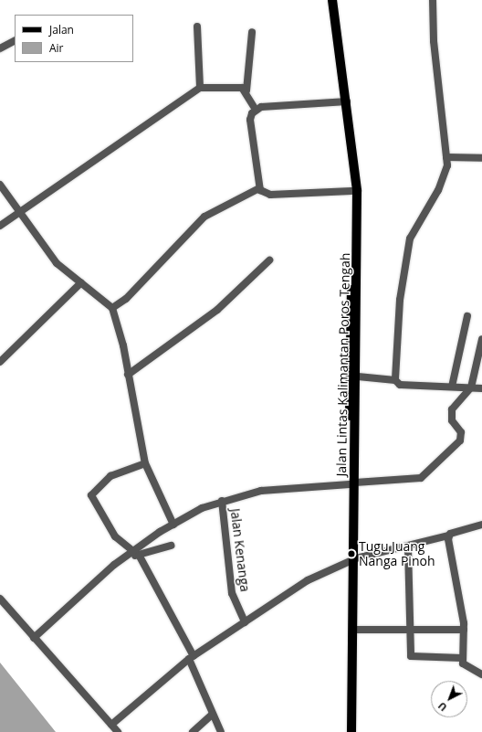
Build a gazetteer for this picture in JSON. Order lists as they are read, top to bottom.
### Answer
{
  "streets": {
    "main road": ["Jalan Lintas Kalimantan Poros Tengah"],
    "street": ["Jalan Kenanga"]
  },
  "places": ["Tugu Juang Nanga Pinoh"],
  "legend": ["Jalan", "Air"],
  "north": "bottom left"
}
